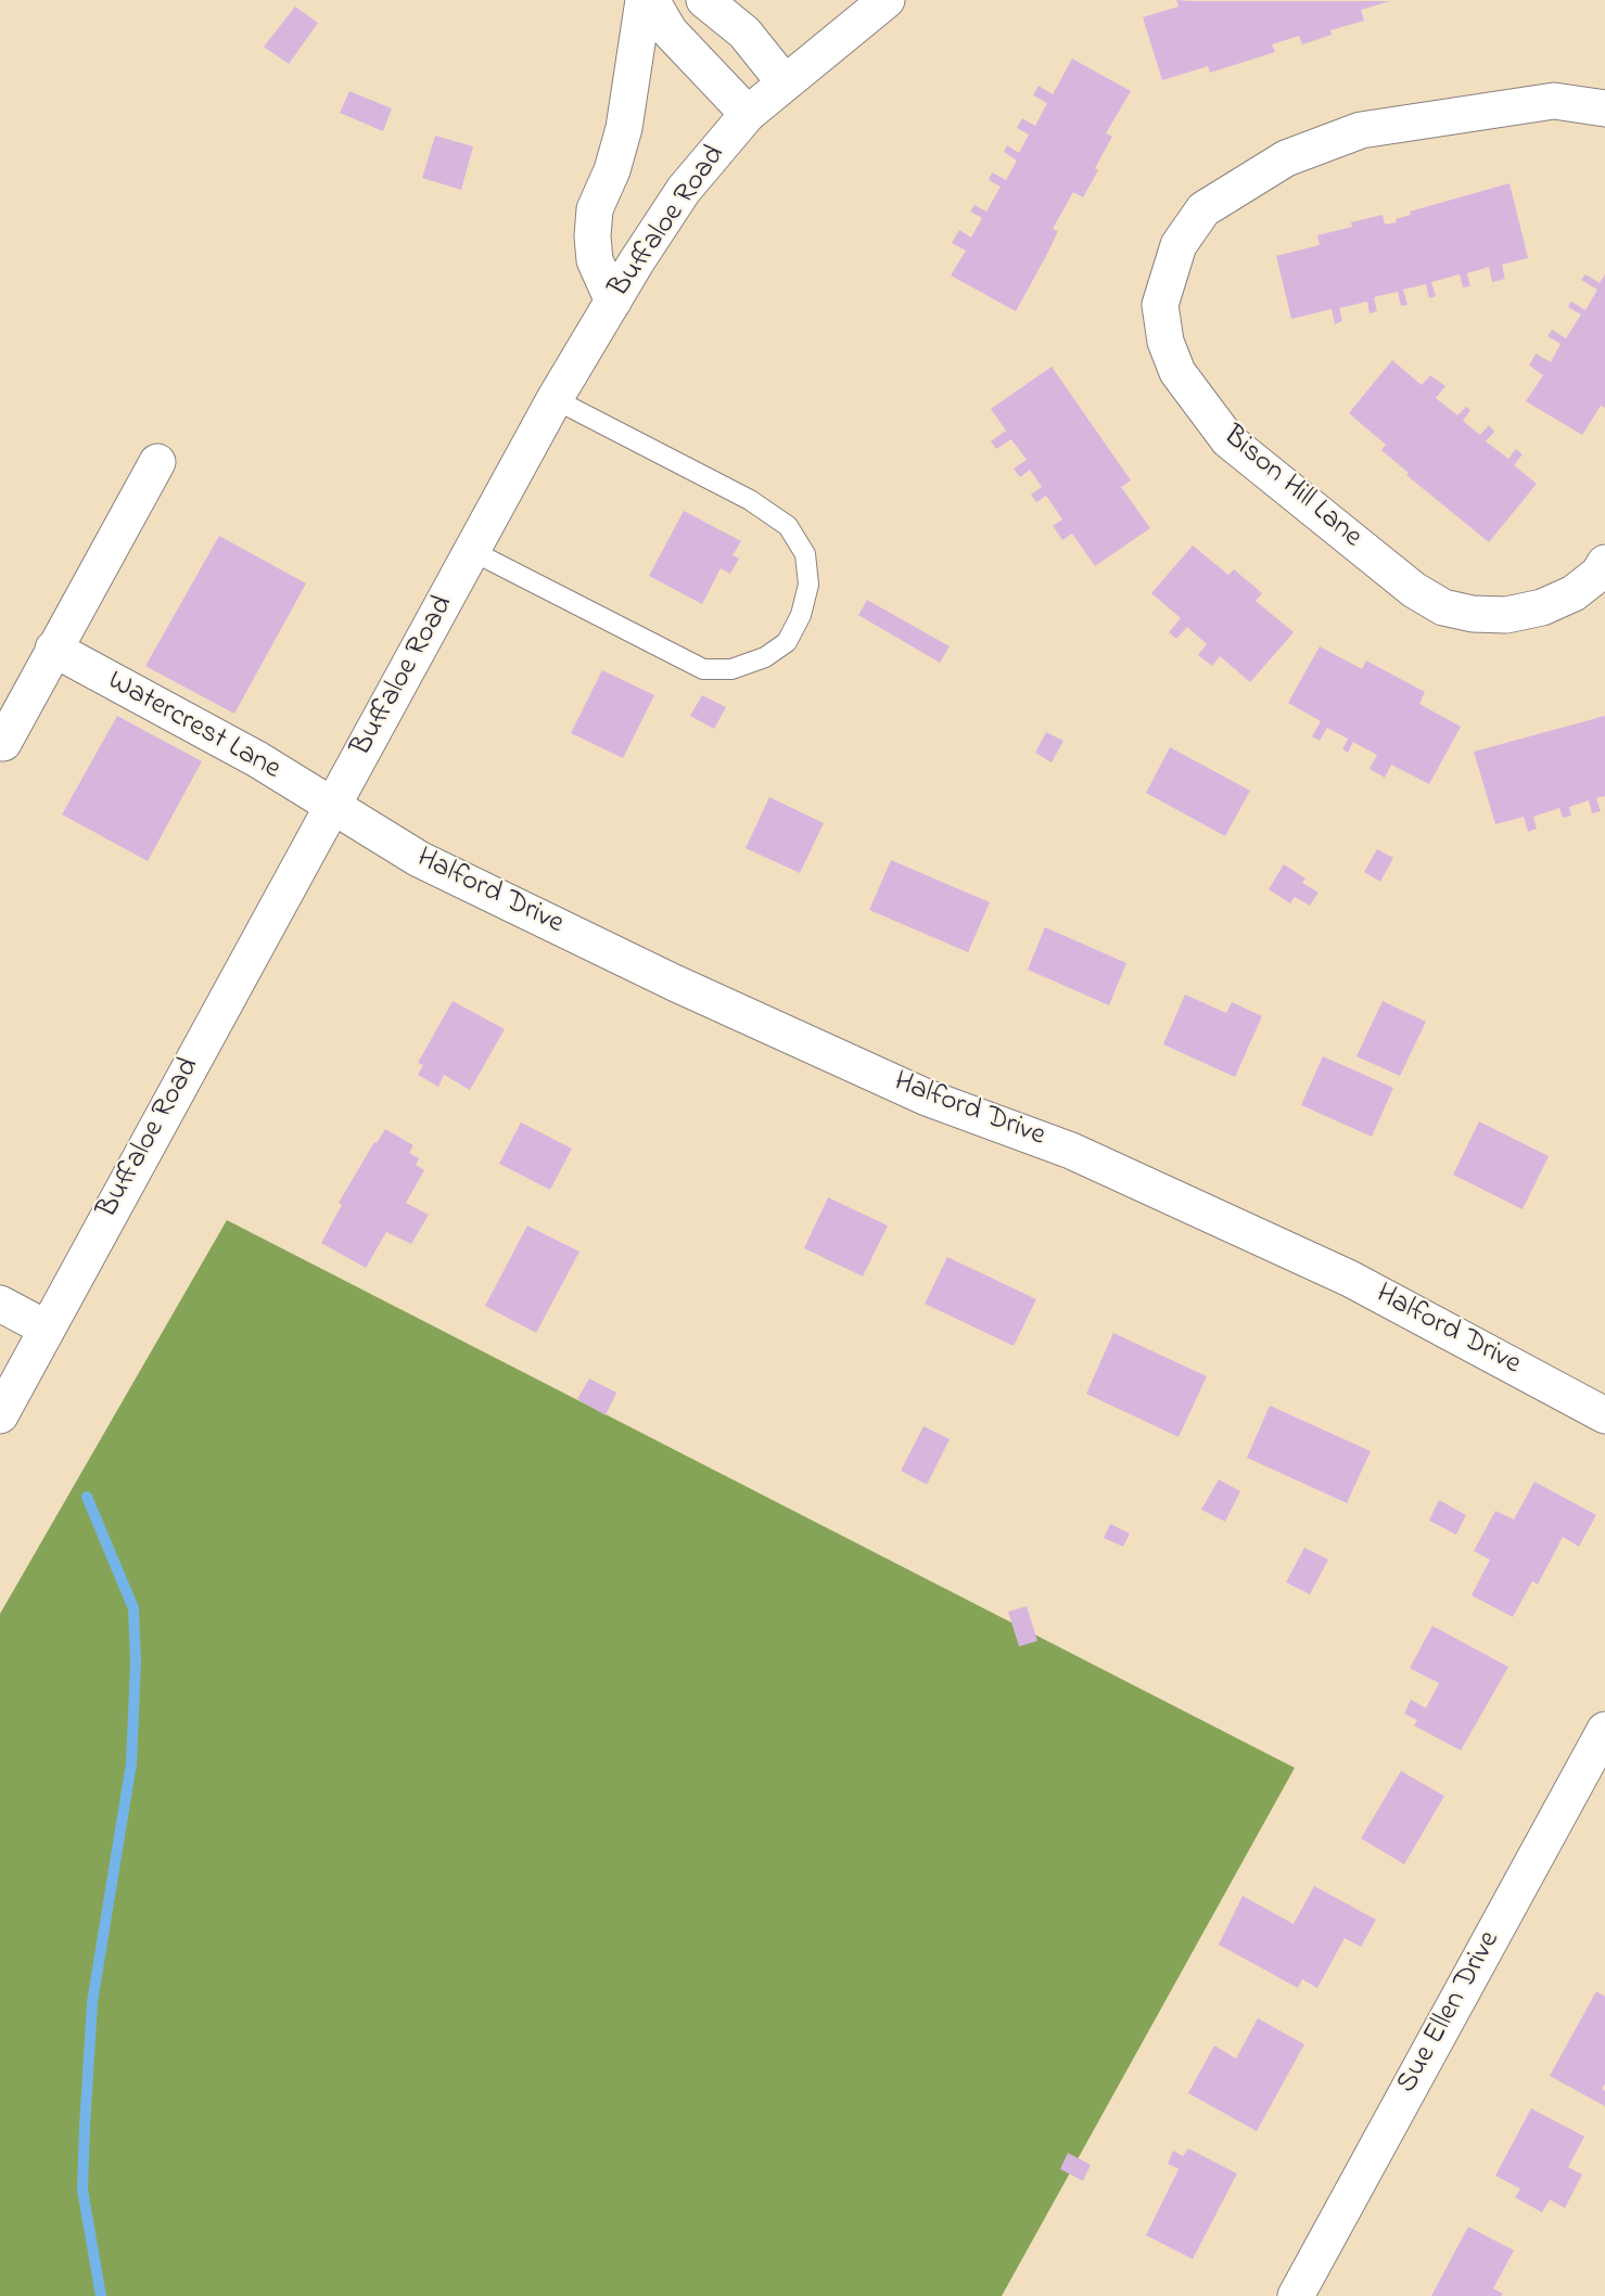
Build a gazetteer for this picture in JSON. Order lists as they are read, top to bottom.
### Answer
{
  "streets": {
    "street": [
      "Buffaloe Road",
      "Bison Hill Lane",
      "Watercrest Lane",
      "Halford Drive",
      "Sue Ellen Drive"
    ]
  },
  "crossings": [
    ["Buffaloe Road", "Watercrest Lane"],
    ["Buffaloe Road", "Halford Drive"],
    ["Watercrest Lane", "Halford Drive"]
  ]
}
